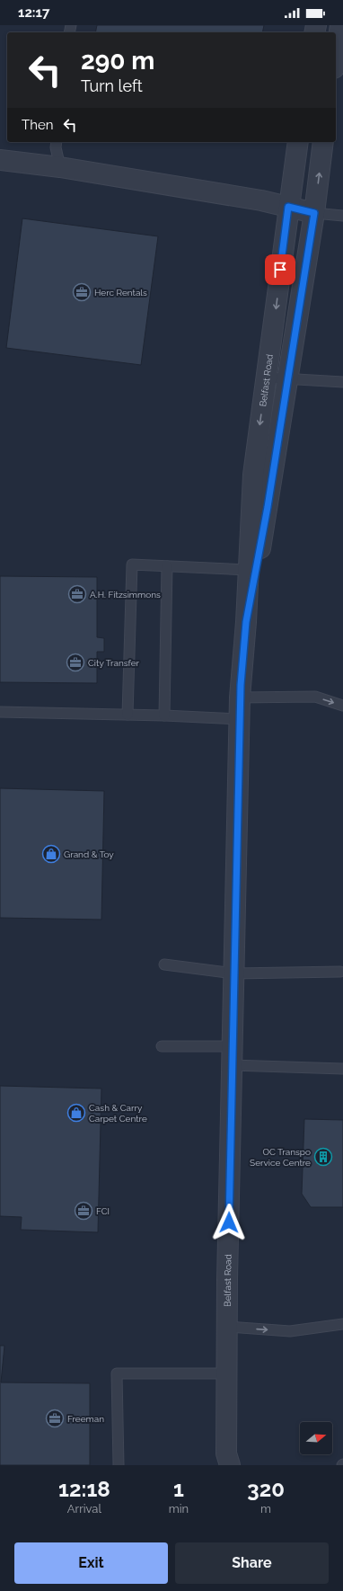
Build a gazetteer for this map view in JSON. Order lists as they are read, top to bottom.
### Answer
{
  "streets": {
    "street": ["Belfast Road"]
  },
  "places": {
    "office": [
      "Herc Rentals",
      "A.H. Fitzsimmons",
      "City Transfer",
      "FCI",
      "Freeman"
    ],
    "shop": ["Grand & Toy", "Cash & Carry Carpet Centre"],
    "building": ["OC Transpo Service Centre"]
  },
  "north": "right",
  "page": {
    "status": "12:17",
    "turn": ["290 m", "Turn left"],
    "then": "Then",
    "eta": [
      "12:18",
      "Arrival",
      "1",
      "min",
      "320",
      "m"
    ],
    "buttons": ["Exit", "Share"]
  }
}
